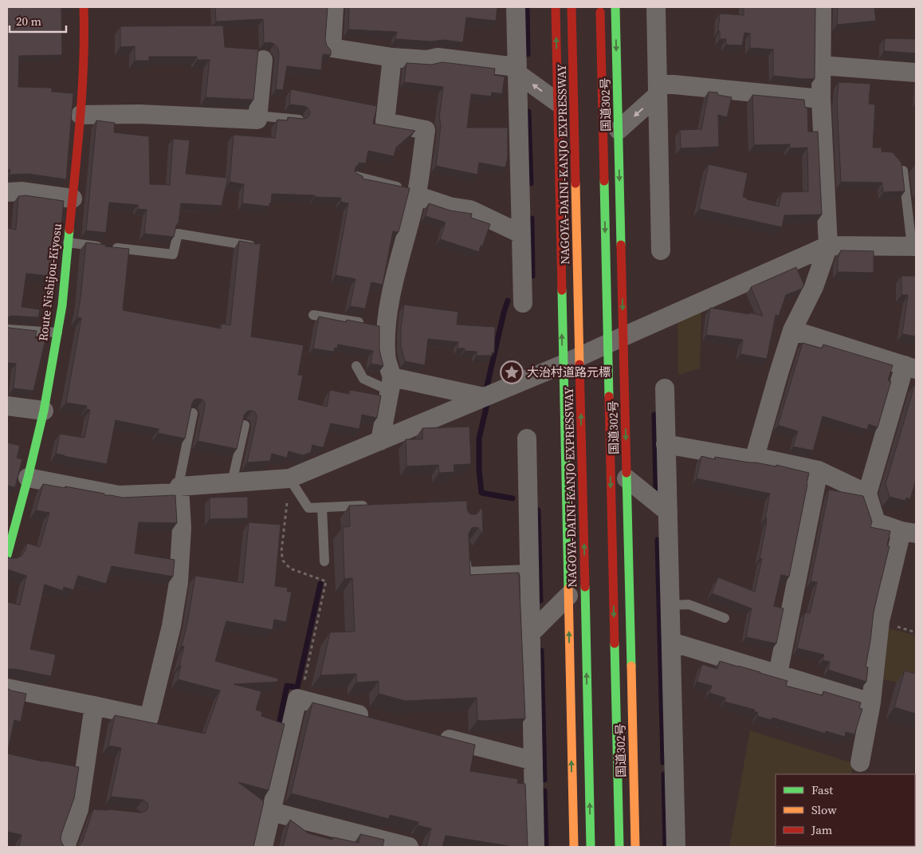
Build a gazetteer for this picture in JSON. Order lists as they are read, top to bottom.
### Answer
{
  "streets": {
    "main road": ["国道302号", "NAGOYA-DAINI-KANJO EXPRESSWAY", "Route Nishijou-Kiyosu"]
  },
  "places": {
    "place": ["大治村道路元標"]
  },
  "legend": ["Fast", "Slow", "Jam"],
  "scale_bar": "20 m"
}
